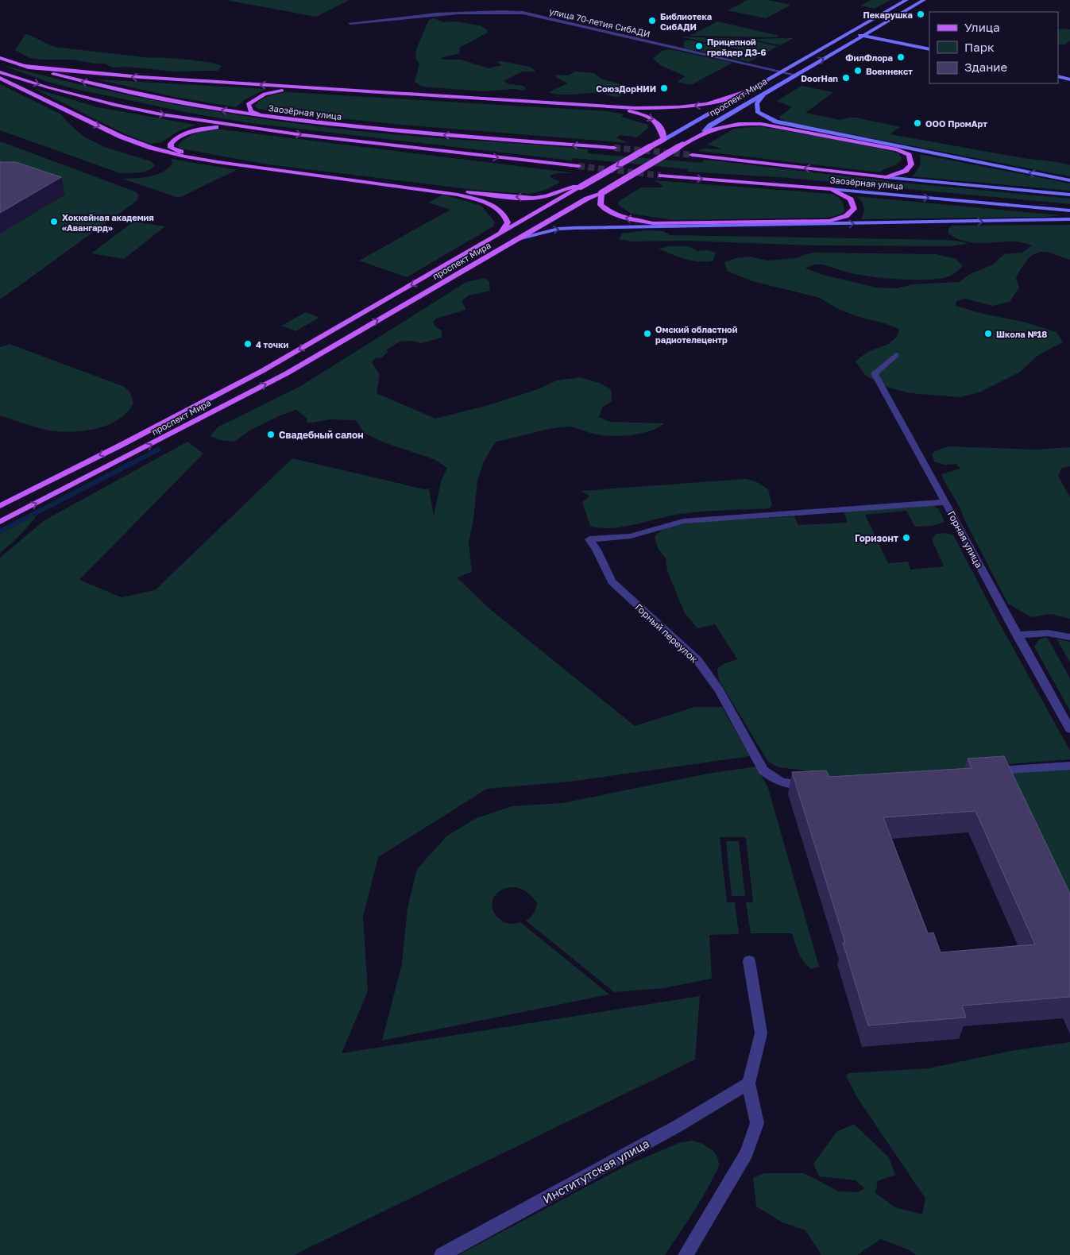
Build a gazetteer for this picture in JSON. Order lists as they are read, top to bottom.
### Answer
{
  "streets": {
    "main road": ["проспект Мира", "Заозёрная улица"],
    "street": [
      "улица 70-летия СибАДИ",
      "Горная улица",
      "Горный переулок",
      "Институтская улица"
    ]
  },
  "crossings": [
    ["улица 70-летия СибАДИ", "проспект Мира"],
    ["Горная улица", "Горный переулок"]
  ],
  "places": [
    "Пекарушка",
    "Библиотека СибАДИ",
    "Прицепной грейдер ДЗ-6",
    "ФилФлора",
    "Военнекст",
    "DoorHan",
    "СоюзДорНИИ",
    "ООО ПромАрт",
    "Хоккейная академия «Авангард»",
    "Омский областной радиотелецентр",
    "Школа №18",
    "4 точки",
    "Свадебный салон",
    "Горизонт"
  ],
  "legend": ["Улица", "Парк", "Здание"]
}
